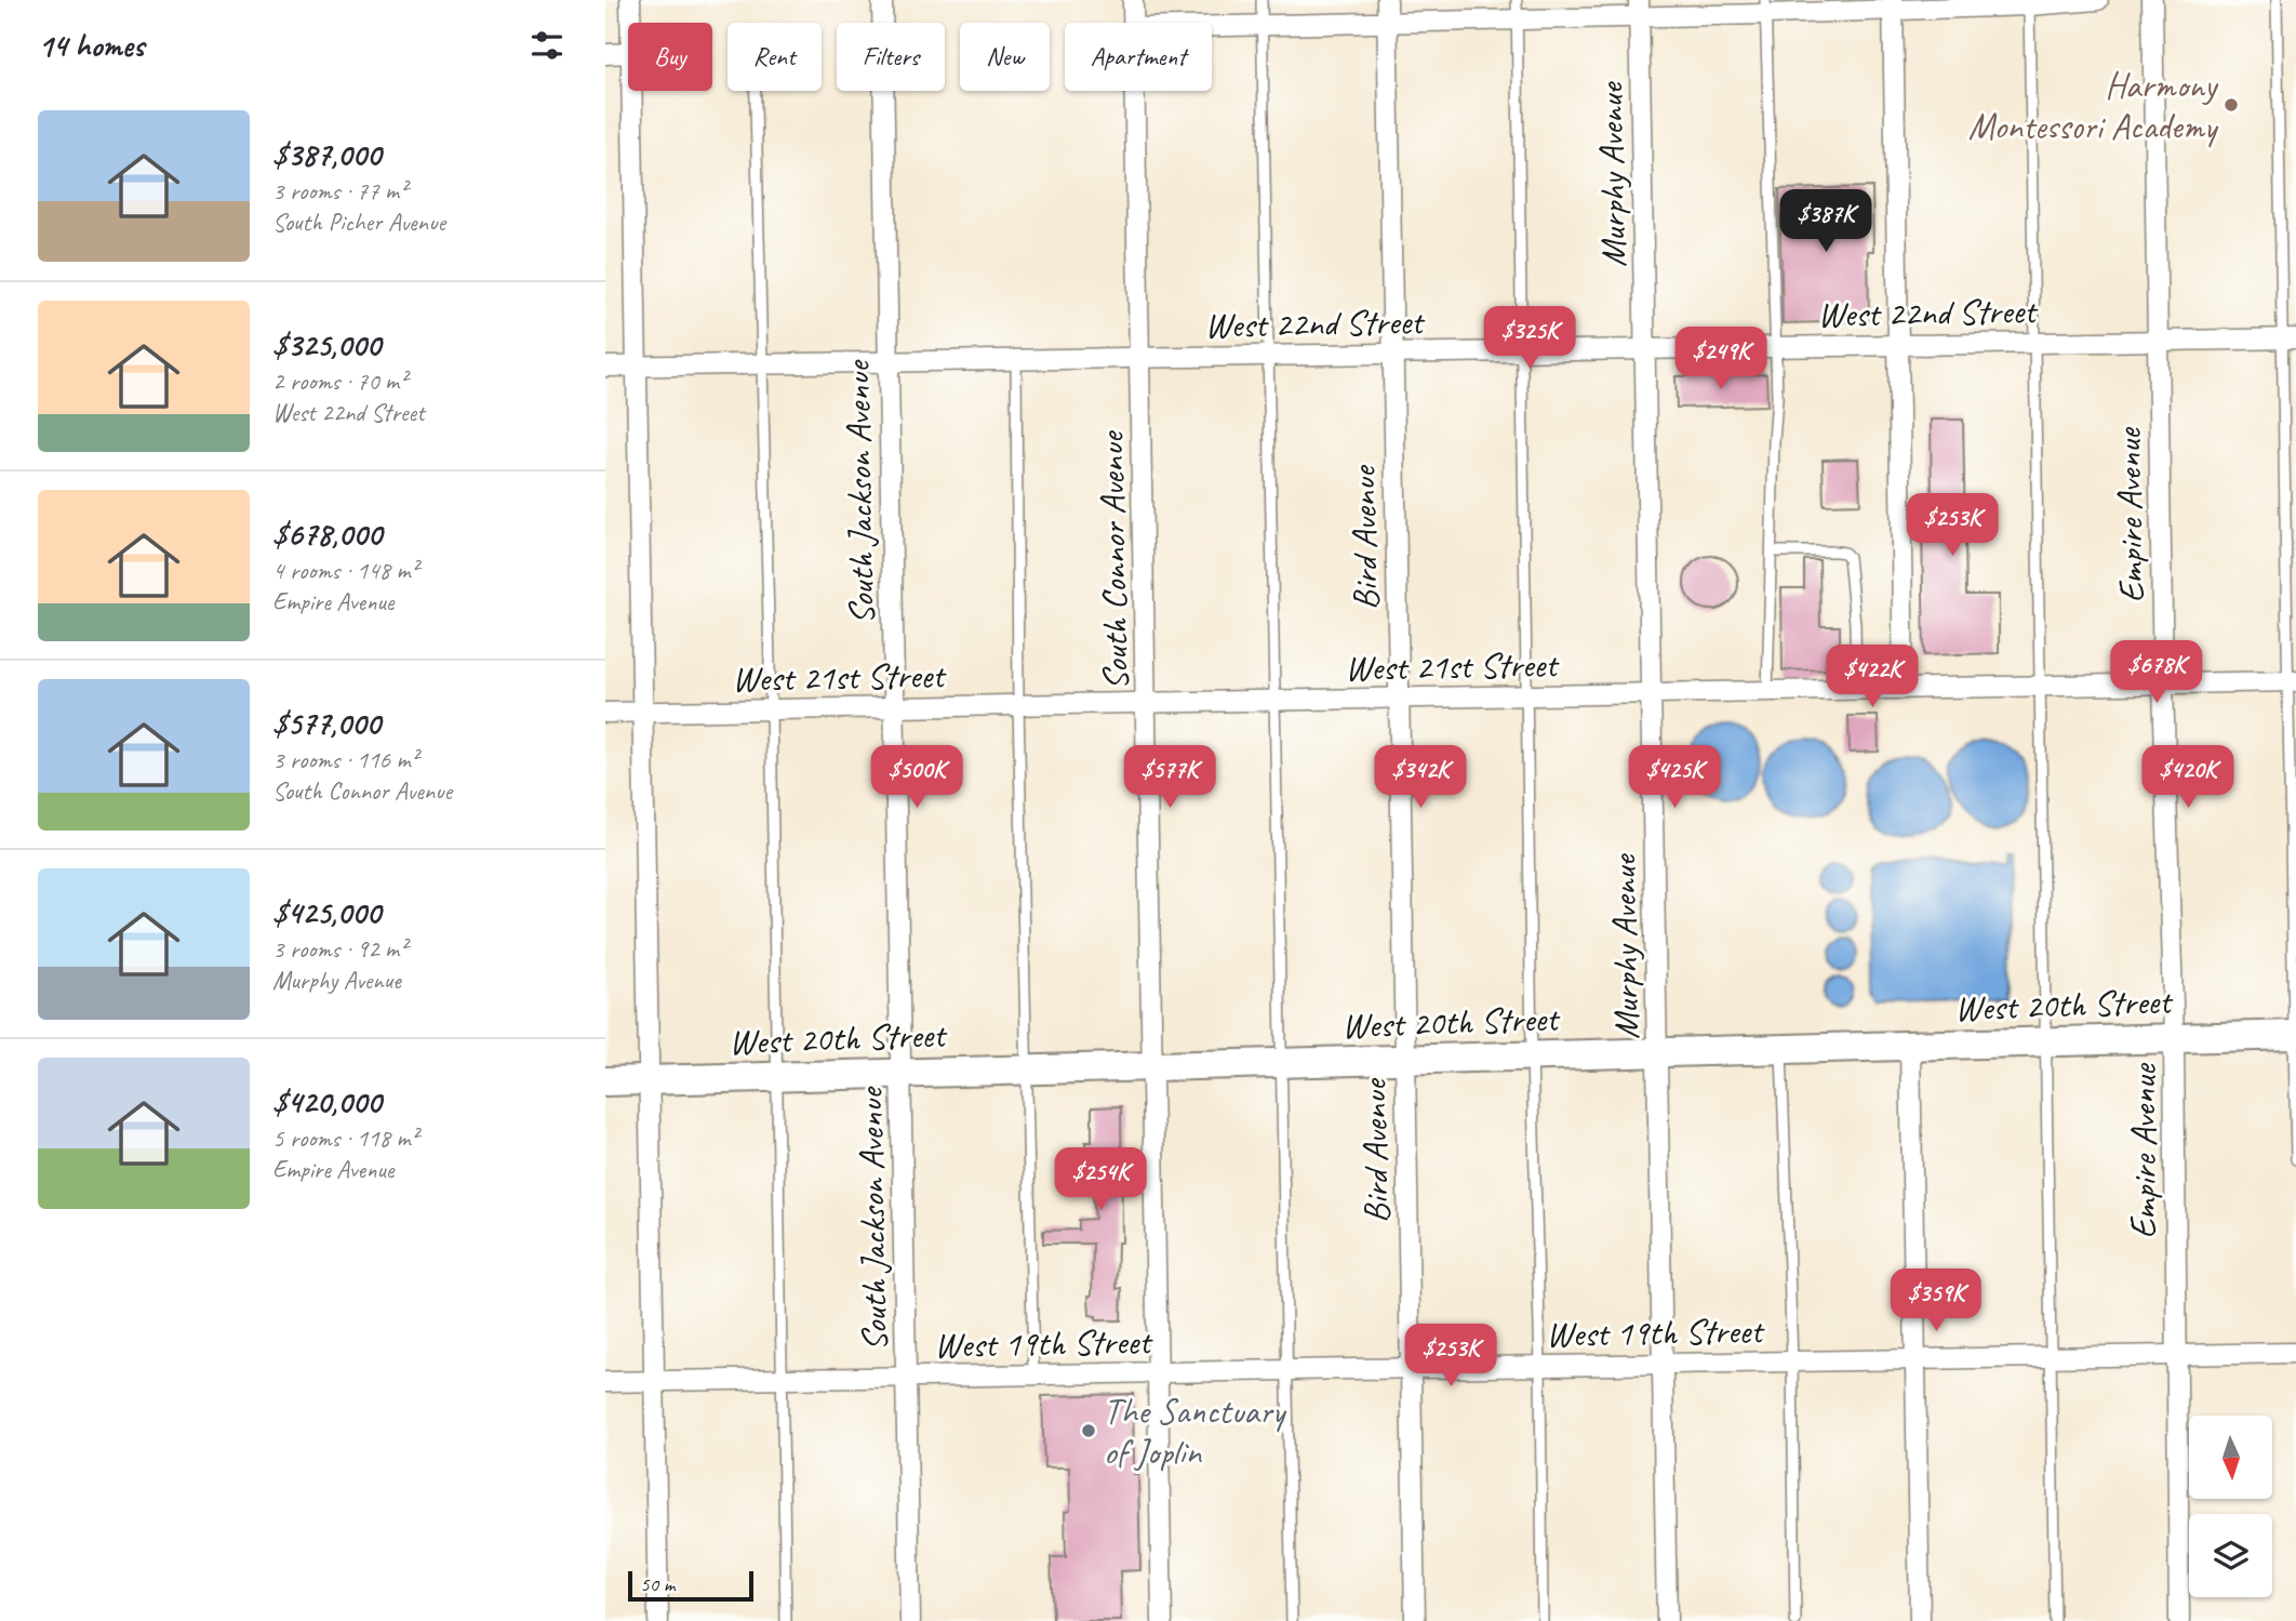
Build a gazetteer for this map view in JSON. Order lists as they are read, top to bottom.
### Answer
{
  "streets": {
    "main road": ["West 20th Street"],
    "street": [
      "Murphy Avenue",
      "West 22nd Street",
      "South Jackson Avenue",
      "Empire Avenue",
      "Bird Avenue",
      "South Connor Avenue",
      "West 21st Street",
      "West 19th Street"
    ]
  },
  "crossings": [
    ["Murphy Avenue", "West 22nd Street"],
    ["Murphy Avenue", "West 21st Street"],
    ["Murphy Avenue", "West 20th Street"],
    ["Murphy Avenue", "West 19th Street"],
    ["West 22nd Street", "South Jackson Avenue"],
    ["West 22nd Street", "Empire Avenue"],
    ["West 22nd Street", "Bird Avenue"],
    ["West 22nd Street", "South Connor Avenue"],
    ["South Jackson Avenue", "West 21st Street"],
    ["South Jackson Avenue", "West 20th Street"],
    ["South Jackson Avenue", "West 19th Street"],
    ["Empire Avenue", "West 21st Street"],
    ["Empire Avenue", "West 20th Street"],
    ["Empire Avenue", "West 19th Street"],
    ["Bird Avenue", "West 21st Street"],
    ["Bird Avenue", "West 20th Street"],
    ["Bird Avenue", "West 19th Street"],
    ["South Connor Avenue", "West 21st Street"],
    ["South Connor Avenue", "West 20th Street"],
    ["South Connor Avenue", "West 19th Street"]
  ],
  "places": ["Harmony Montessori Academy", "The Sanctuary of Joplin"],
  "scale_bar": "50 m",
  "north": "bottom",
  "page": {
    "heading": "14 homes",
    "chip": [
      "Buy",
      "Rent",
      "Filters",
      "New",
      "Apartment"
    ],
    "list": [
      {
        "name": "$387,000",
        "note": "3 rooms · 77 m² · South Picher Avenue"
      },
      {
        "name": "$325,000",
        "note": "2 rooms · 70 m² · West 22nd Street"
      },
      {
        "name": "$678,000",
        "note": "4 rooms · 148 m² · Empire Avenue"
      },
      {
        "name": "$577,000",
        "note": "3 rooms · 116 m² · South Connor Avenue"
      },
      {
        "name": "$425,000",
        "note": "3 rooms · 92 m² · Murphy Avenue"
      },
      {
        "name": "$420,000",
        "note": "5 rooms · 118 m² · Empire Avenue"
      }
    ],
    "price": [
      "$387K",
      "$325K",
      "$249K",
      "$253K",
      "$678K",
      "$422K",
      "$500K",
      "$577K",
      "$342K",
      "$425K",
      "$420K",
      "$254K",
      "$359K",
      "$253K"
    ],
    "scale": "50 m"
  }
}
